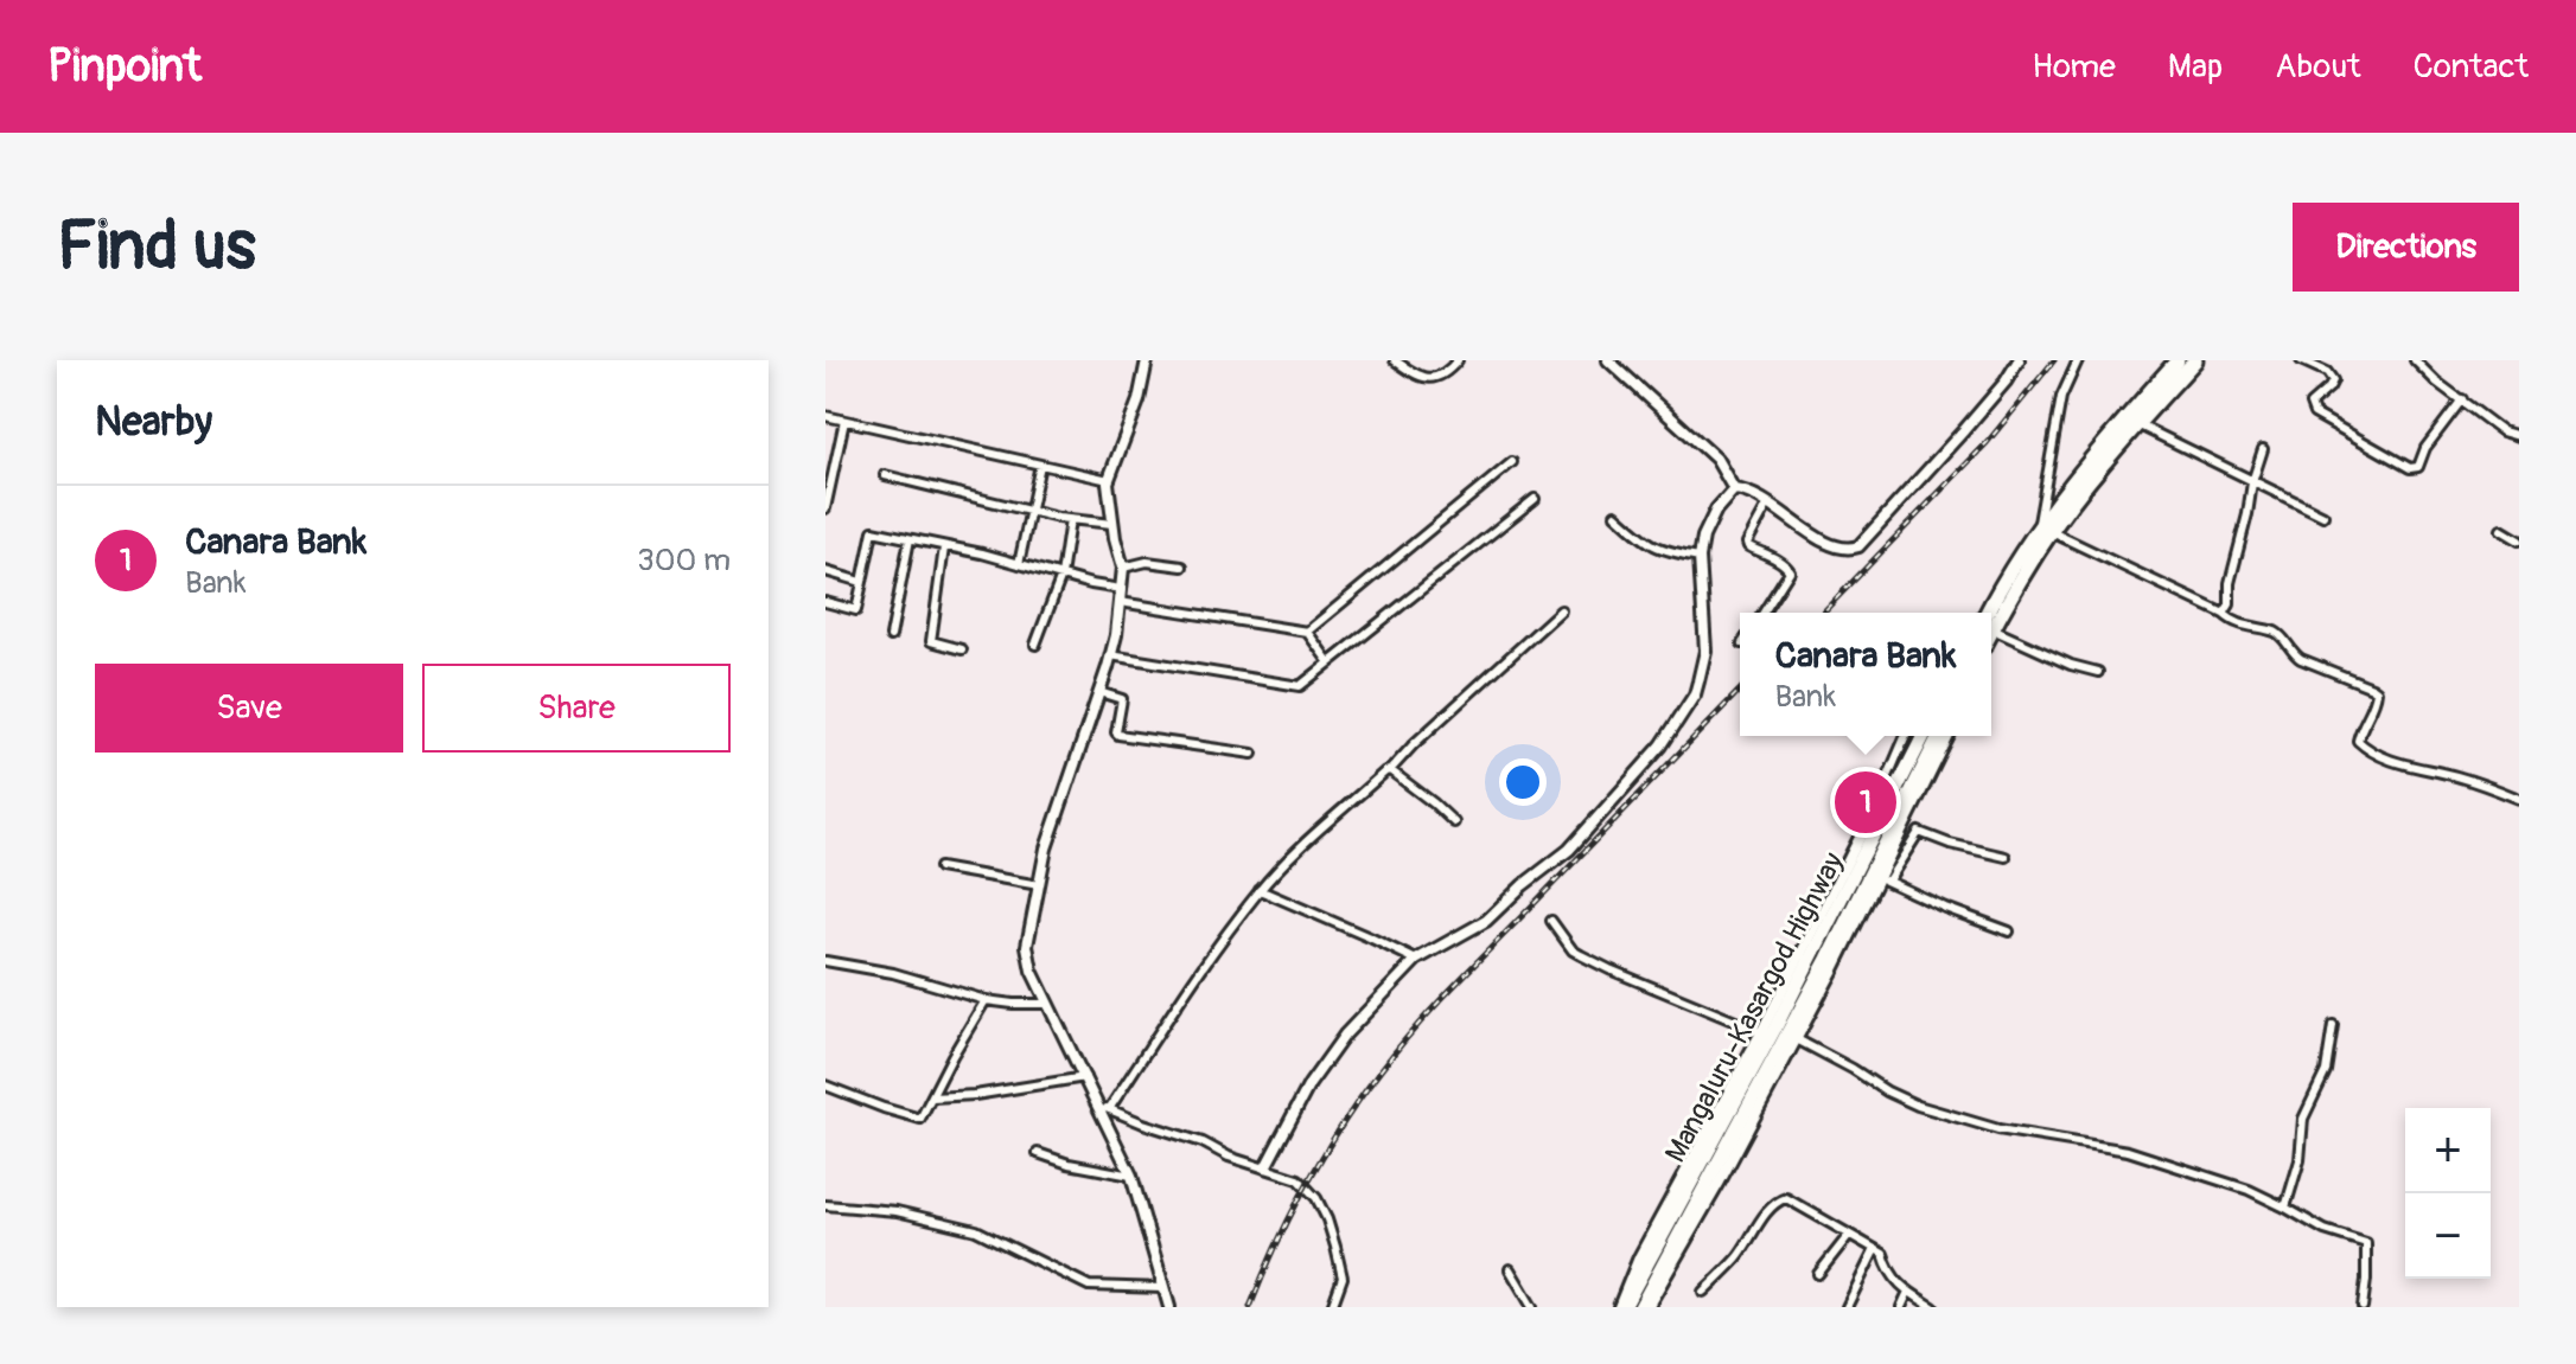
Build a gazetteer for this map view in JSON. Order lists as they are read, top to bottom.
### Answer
{
  "streets": {
    "highway": ["Mangaluru-Kasargod Highway"]
  },
  "page": {
    "header": "Pinpoint",
    "nav": [
      "Home",
      "Map",
      "About",
      "Contact"
    ],
    "buttons": [
      "Directions",
      ["Save", "Share"]
    ],
    "title": "Find us",
    "heading": "Nearby",
    "list": [
      {
        "mark": "1",
        "name": "Canara Bank",
        "note": "Bank",
        "value": "300 m"
      }
    ],
    "popup": ["Canara Bank", "Bank"],
    "pins": "1",
    "map_buttons": ["+", "−"]
  }
}
